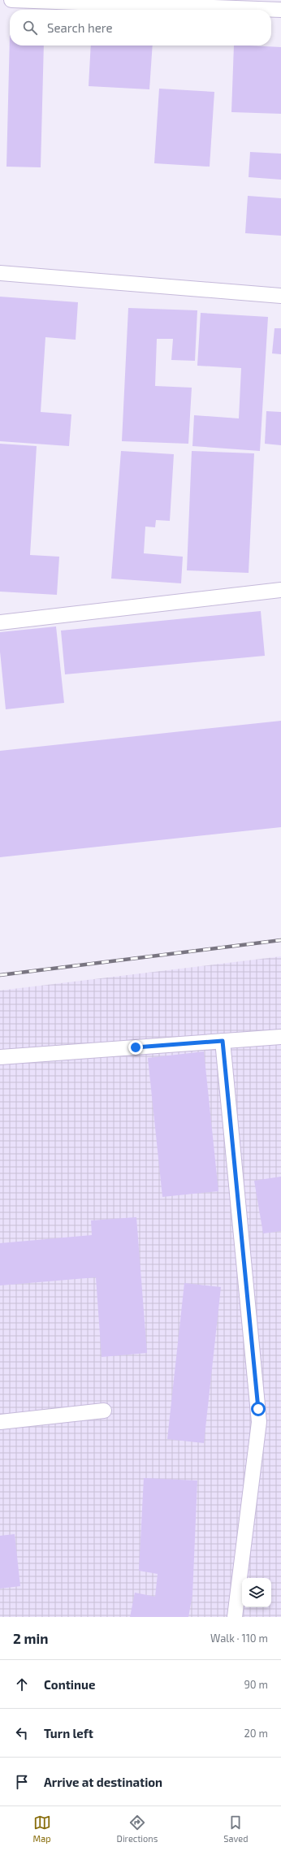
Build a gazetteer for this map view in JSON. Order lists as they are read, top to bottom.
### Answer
{
  "page": {
    "search": "Search here",
    "heading": ["2 min", "Walk · 110 m"],
    "list": [
      ["Continue", "90 m"],
      ["Turn left", "20 m"],
      "Arrive at destination"
    ],
    "nav": ["Map", "Directions", "Saved"]
  }
}
